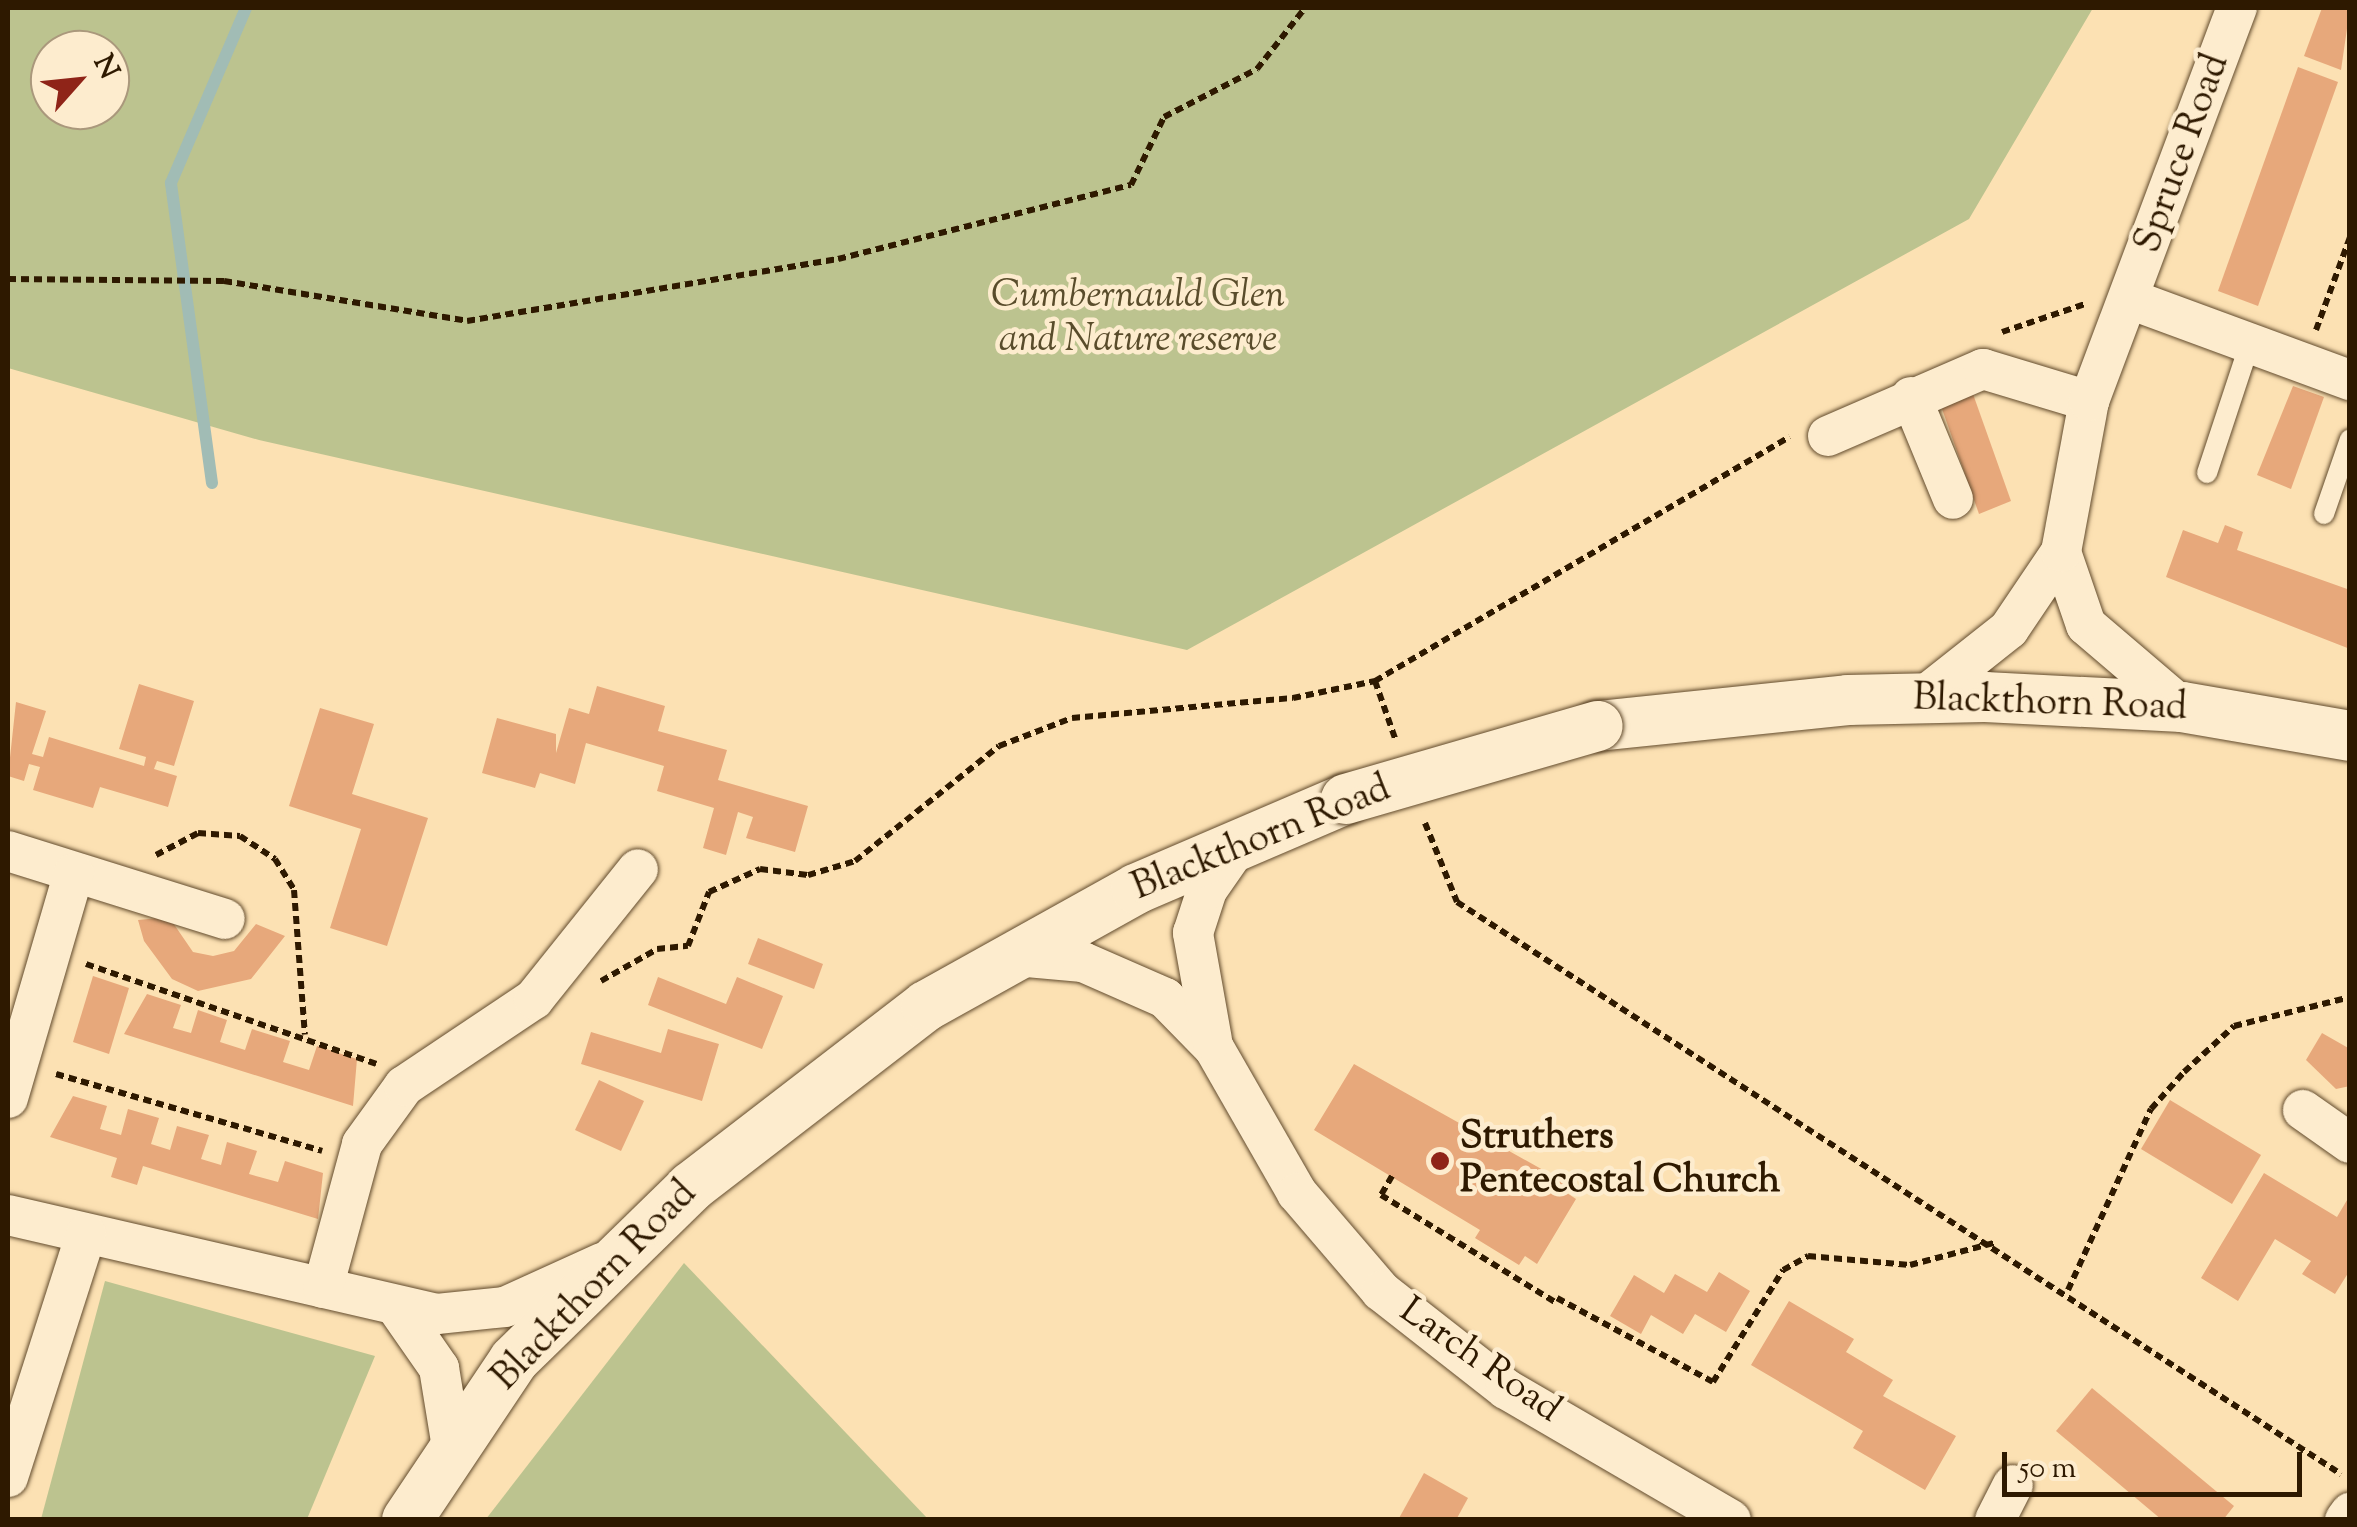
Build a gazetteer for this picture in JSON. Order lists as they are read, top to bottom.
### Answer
{
  "streets": {
    "street": ["Spruce Road", "Blackthorn Road", "Larch Road"]
  },
  "crossings": [
    ["Spruce Road", "Blackthorn Road"],
    ["Blackthorn Road", "Larch Road"]
  ],
  "parks": ["Cumbernauld Glen and Nature reserve"],
  "places": ["Struthers Pentecostal Church"],
  "scale_bar": "50 m",
  "north": "top right"
}
